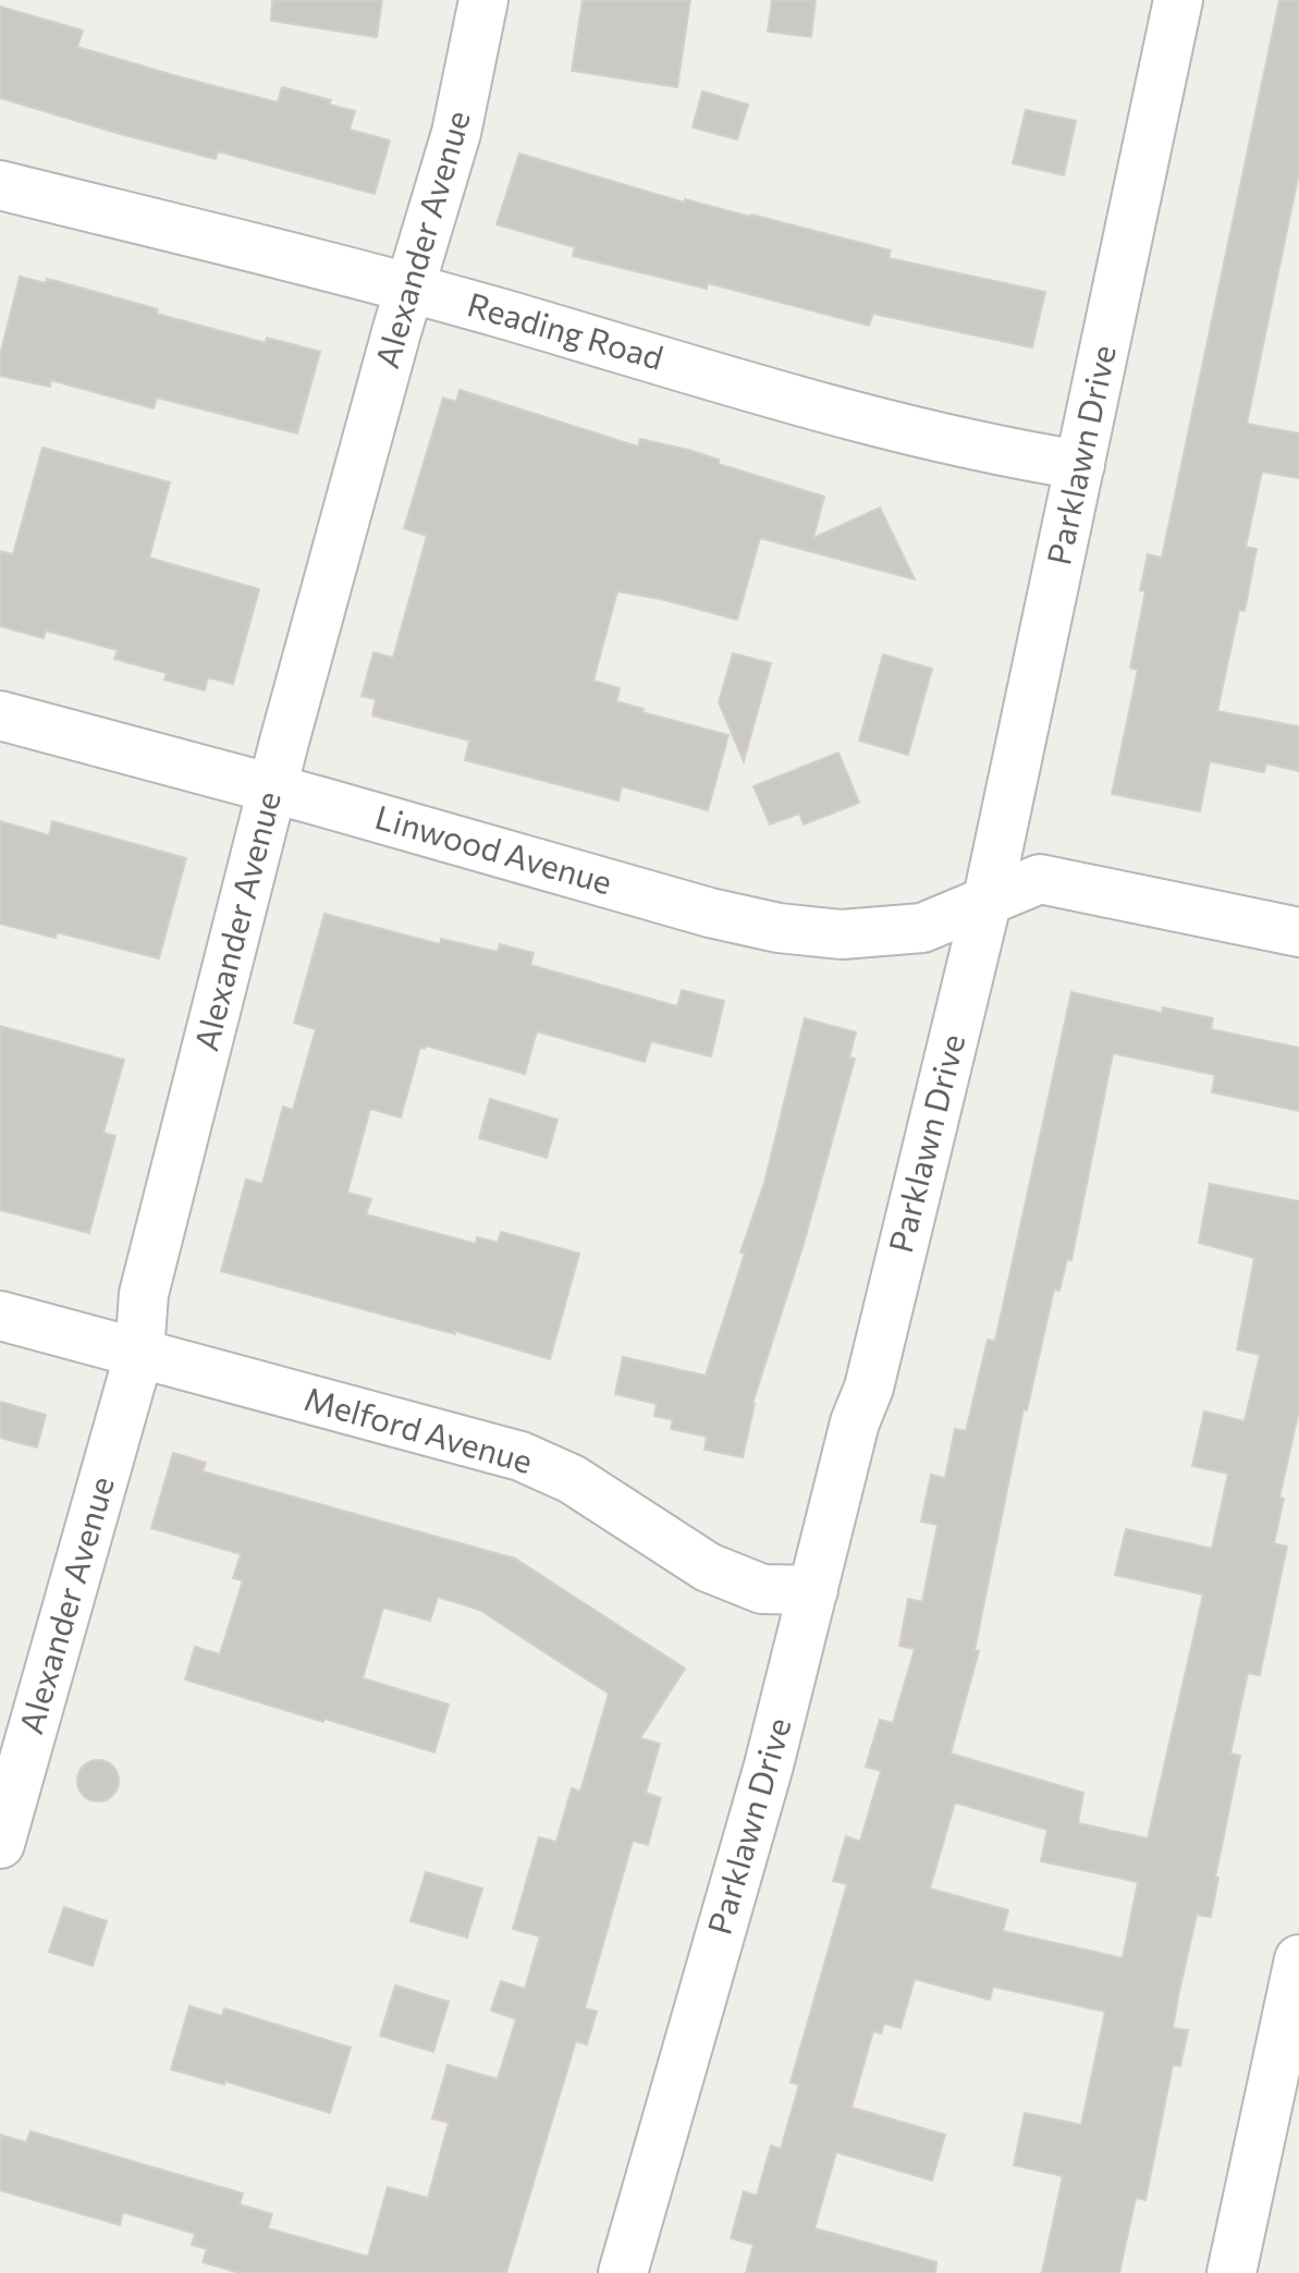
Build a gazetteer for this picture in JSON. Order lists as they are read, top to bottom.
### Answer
{
  "streets": {
    "street": [
      "Alexander Avenue",
      "Reading Road",
      "Parklawn Drive",
      "Linwood Avenue",
      "Melford Avenue"
    ]
  },
  "crossings": [
    ["Alexander Avenue", "Reading Road"],
    ["Alexander Avenue", "Linwood Avenue"],
    ["Alexander Avenue", "Melford Avenue"],
    ["Reading Road", "Parklawn Drive"],
    ["Parklawn Drive", "Linwood Avenue"],
    ["Parklawn Drive", "Melford Avenue"]
  ]
}
